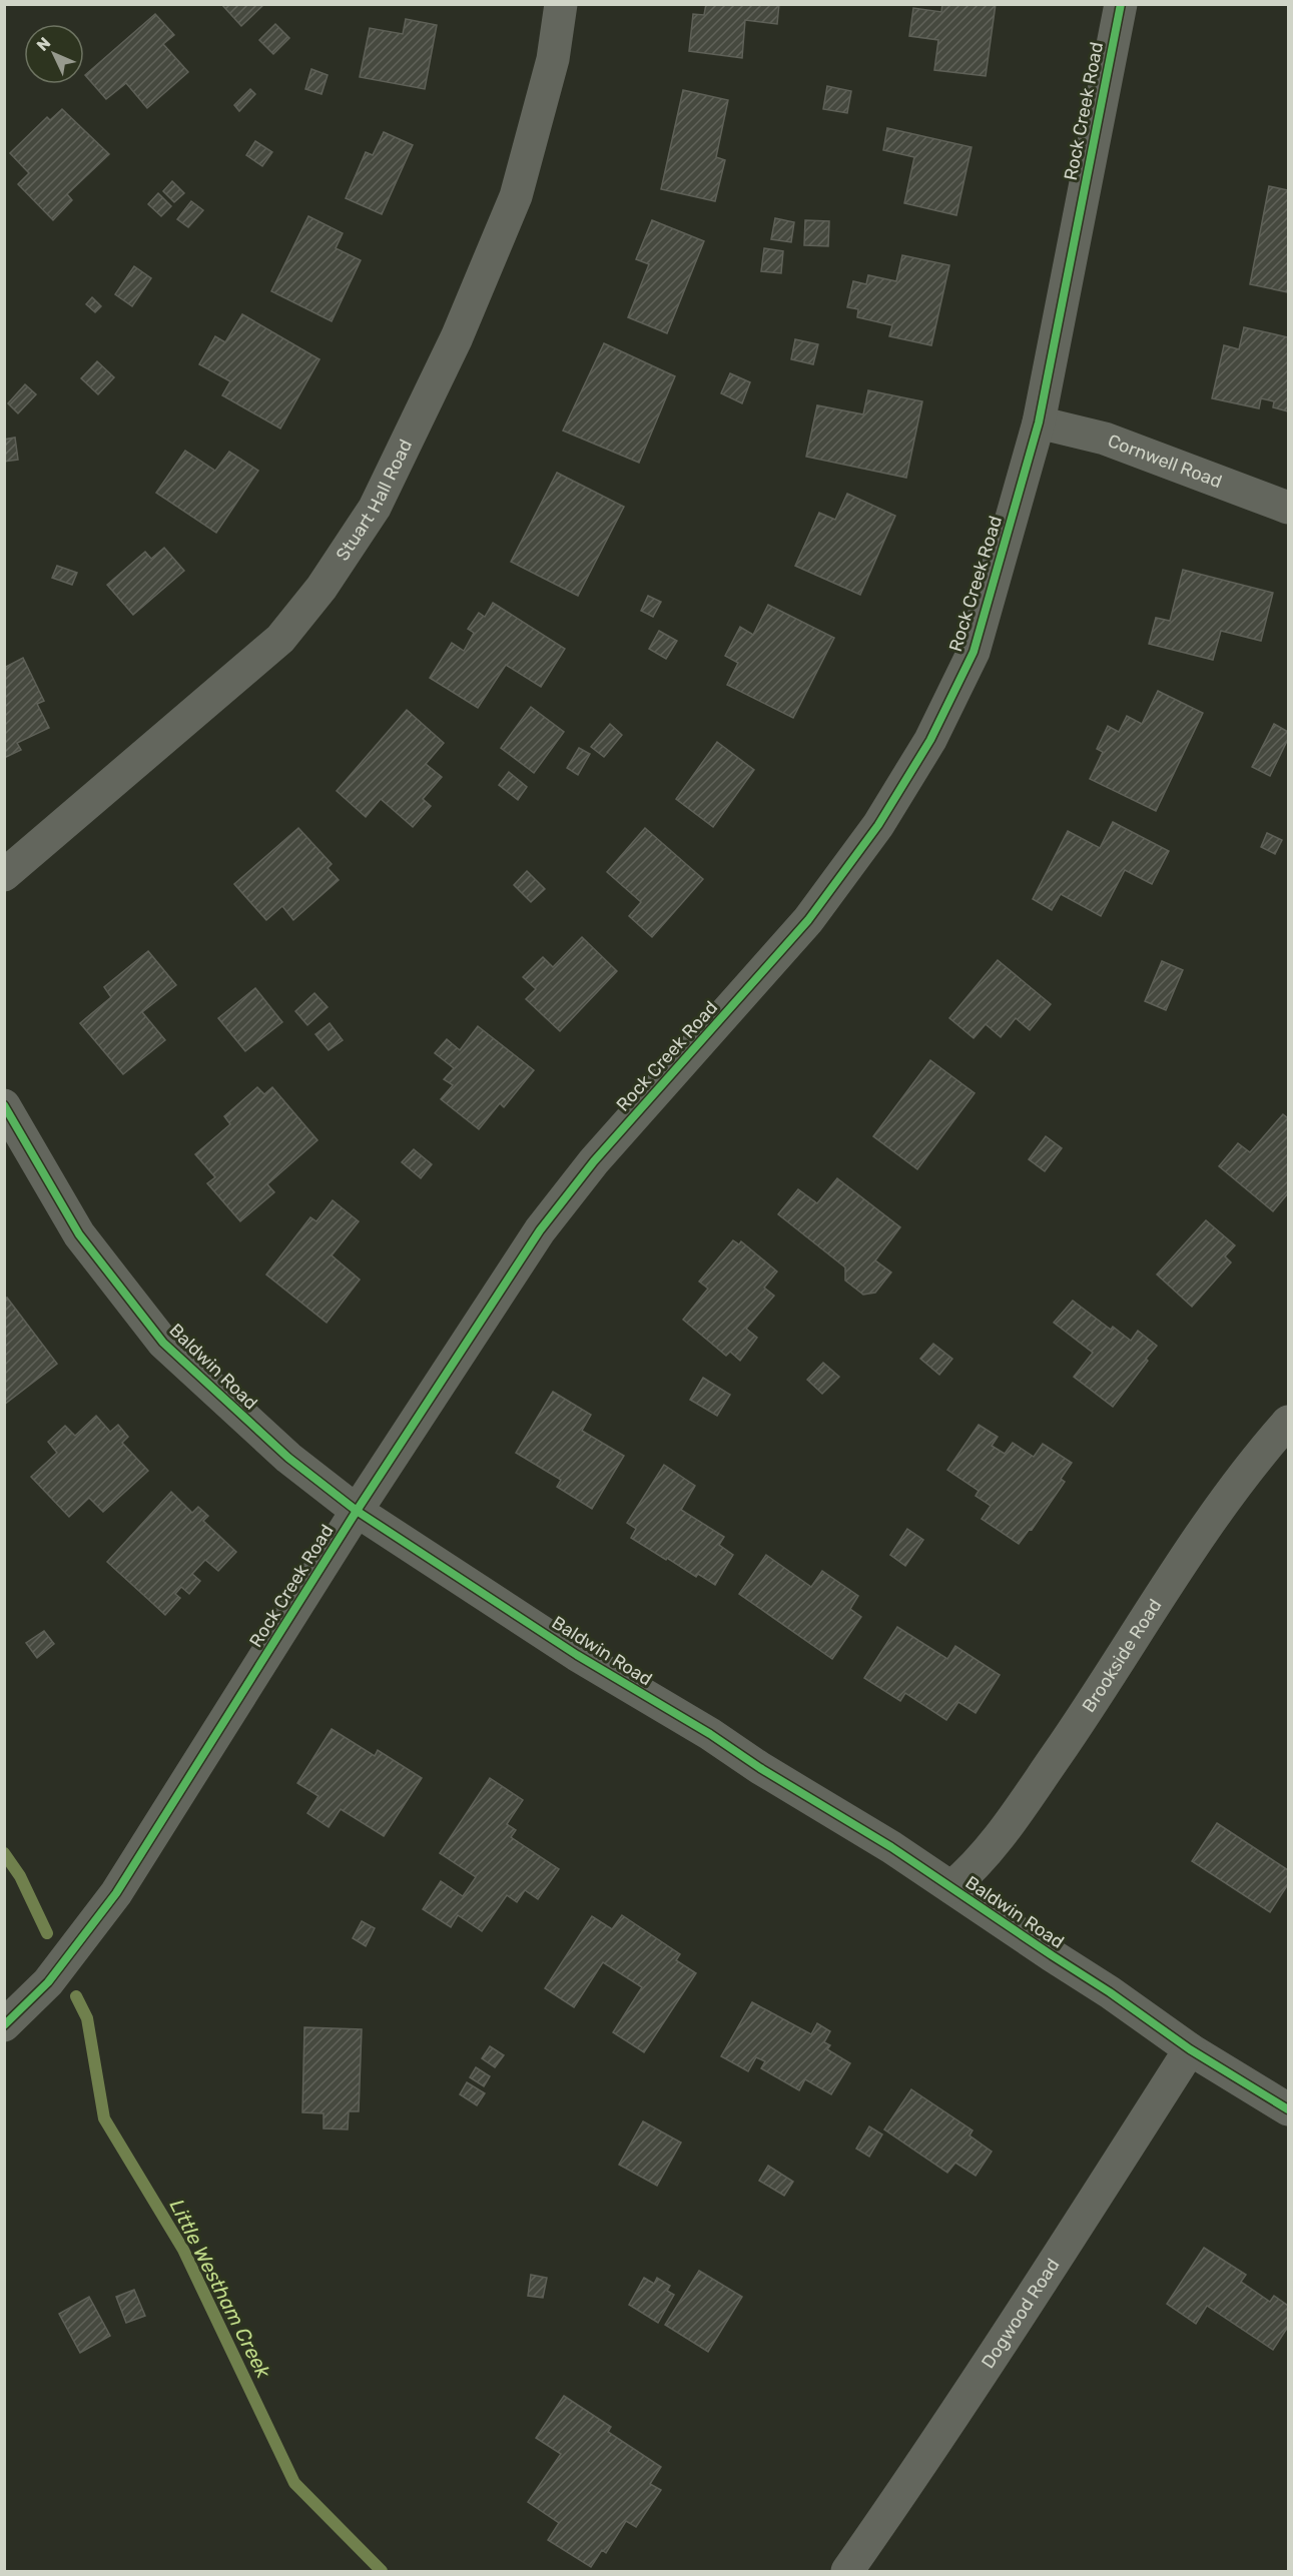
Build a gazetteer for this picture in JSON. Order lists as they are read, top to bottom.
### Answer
{
  "streets": {
    "street": [
      "Rock Creek Road",
      "Cornwell Road",
      "Stuart Hall Road",
      "Baldwin Road",
      "Brookside Road",
      "Dogwood Road"
    ]
  },
  "crossings": [
    ["Rock Creek Road", "Cornwell Road"],
    ["Rock Creek Road", "Baldwin Road"],
    ["Baldwin Road", "Brookside Road"],
    ["Baldwin Road", "Dogwood Road"]
  ],
  "water": ["Little Westham Creek"],
  "north": "top left"
}
